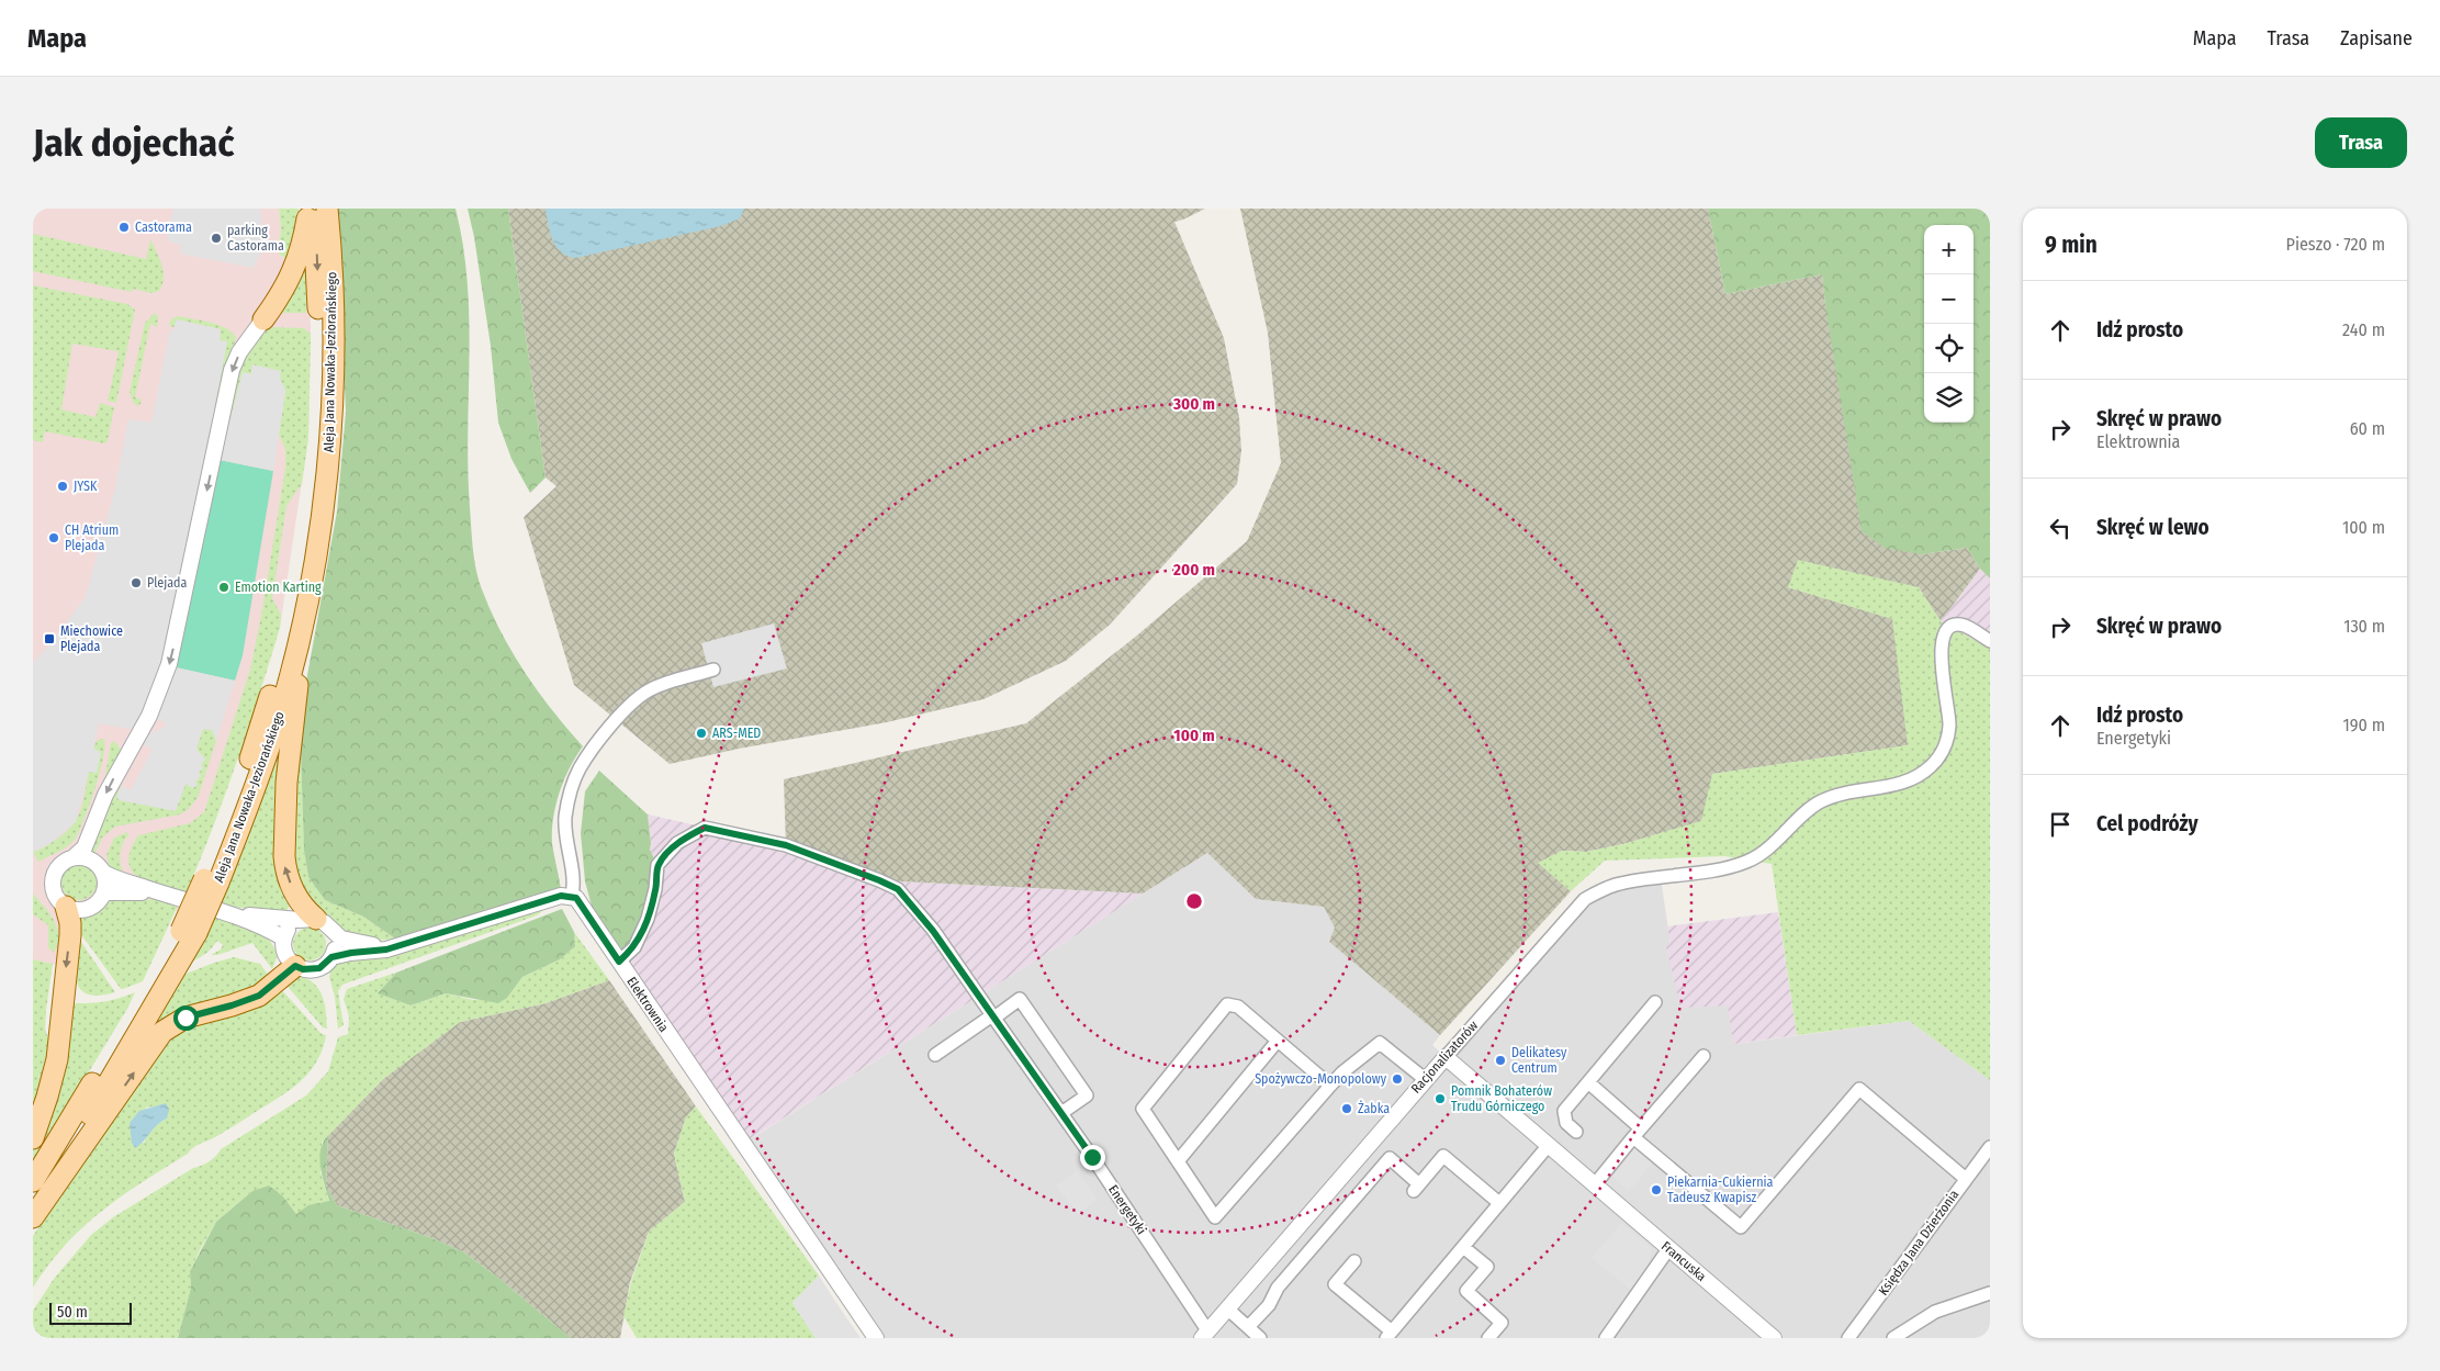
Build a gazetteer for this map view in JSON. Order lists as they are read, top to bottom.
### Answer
{
  "streets": {
    "main road": ["Aleja Jana Nowaka-Jeziorańskiego"],
    "street": [
      "Elektrownia",
      "Racjonalizatorów",
      "Energetyki",
      "Księdza Jana Dzierżonia",
      "Francuska"
    ]
  },
  "crossings": [
    ["Elektrownia", "Energetyki"],
    ["Racjonalizatorów", "Energetyki"],
    ["Racjonalizatorów", "Francuska"]
  ],
  "places": {
    "other": [
      "Castorama",
      "parking Castorama",
      "JYSK",
      "CH Atrium Plejada",
      "Plejada",
      "Emotion Karting",
      "ARS-MED",
      "Delikatesy Centrum",
      "Spożywczo-Monopolowy",
      "Pomnik Bohaterów Trudu Górniczego",
      "Żabka",
      "Piekarnia-Cukiernia Tadeusz Kwapisz"
    ],
    "transit": ["Miechowice Plejada"]
  },
  "scale_bar": "50 m",
  "page": {
    "header": "Mapa",
    "nav": ["Mapa", "Trasa", "Zapisane"],
    "buttons": "Trasa",
    "title": "Jak dojechać",
    "heading": ["9 min", "Pieszo · 720 m"],
    "map_buttons": ["+", "−"],
    "list": [
      ["Idź prosto", "240 m"],
      ["Skręć w prawo", "Elektrownia", "60 m"],
      ["Skręć w lewo", "100 m"],
      ["Skręć w prawo", "130 m"],
      ["Idź prosto", "Energetyki", "190 m"],
      "Cel podróży"
    ],
    "scale": "50 m"
  },
  "rings": ["300 m", "200 m", "100 m"]
}
